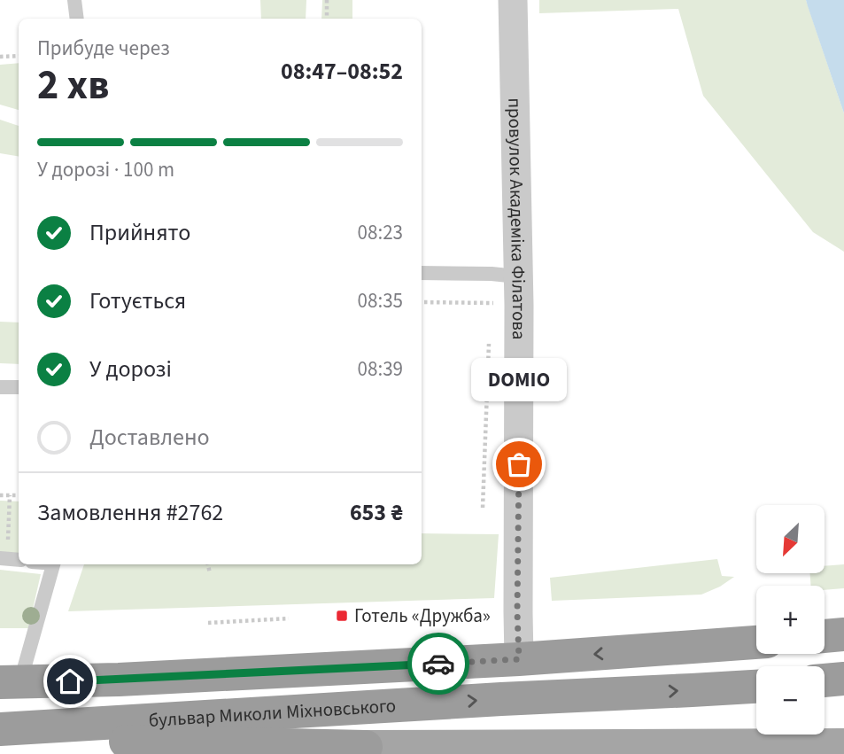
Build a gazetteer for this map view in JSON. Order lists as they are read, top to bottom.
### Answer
{
  "streets": {
    "highway": ["бульвар Миколи Міхновського"],
    "street": ["провулок Академіка Філатова"]
  },
  "crossings": [
    ["провулок Академіка Філатова", "бульвар Миколи Міхновського"]
  ],
  "places": {
    "other": ["DOMIO"],
    "transit": ["Готель «Дружба»"]
  },
  "north": "bottom left",
  "page": {
    "heading": ["2 хв", "Прибуде через", "08:47–08:52"],
    "panel": ["Замовлення #2762", "653 ₴"],
    "bar": "У дорозі · 100 m",
    "list": [
      ["Прийнято", "08:23"],
      ["Готується", "08:35"],
      ["У дорозі", "08:39"],
      "Доставлено"
    ],
    "bubble": "DOMIO",
    "map_buttons": ["+", "−"]
  }
}
